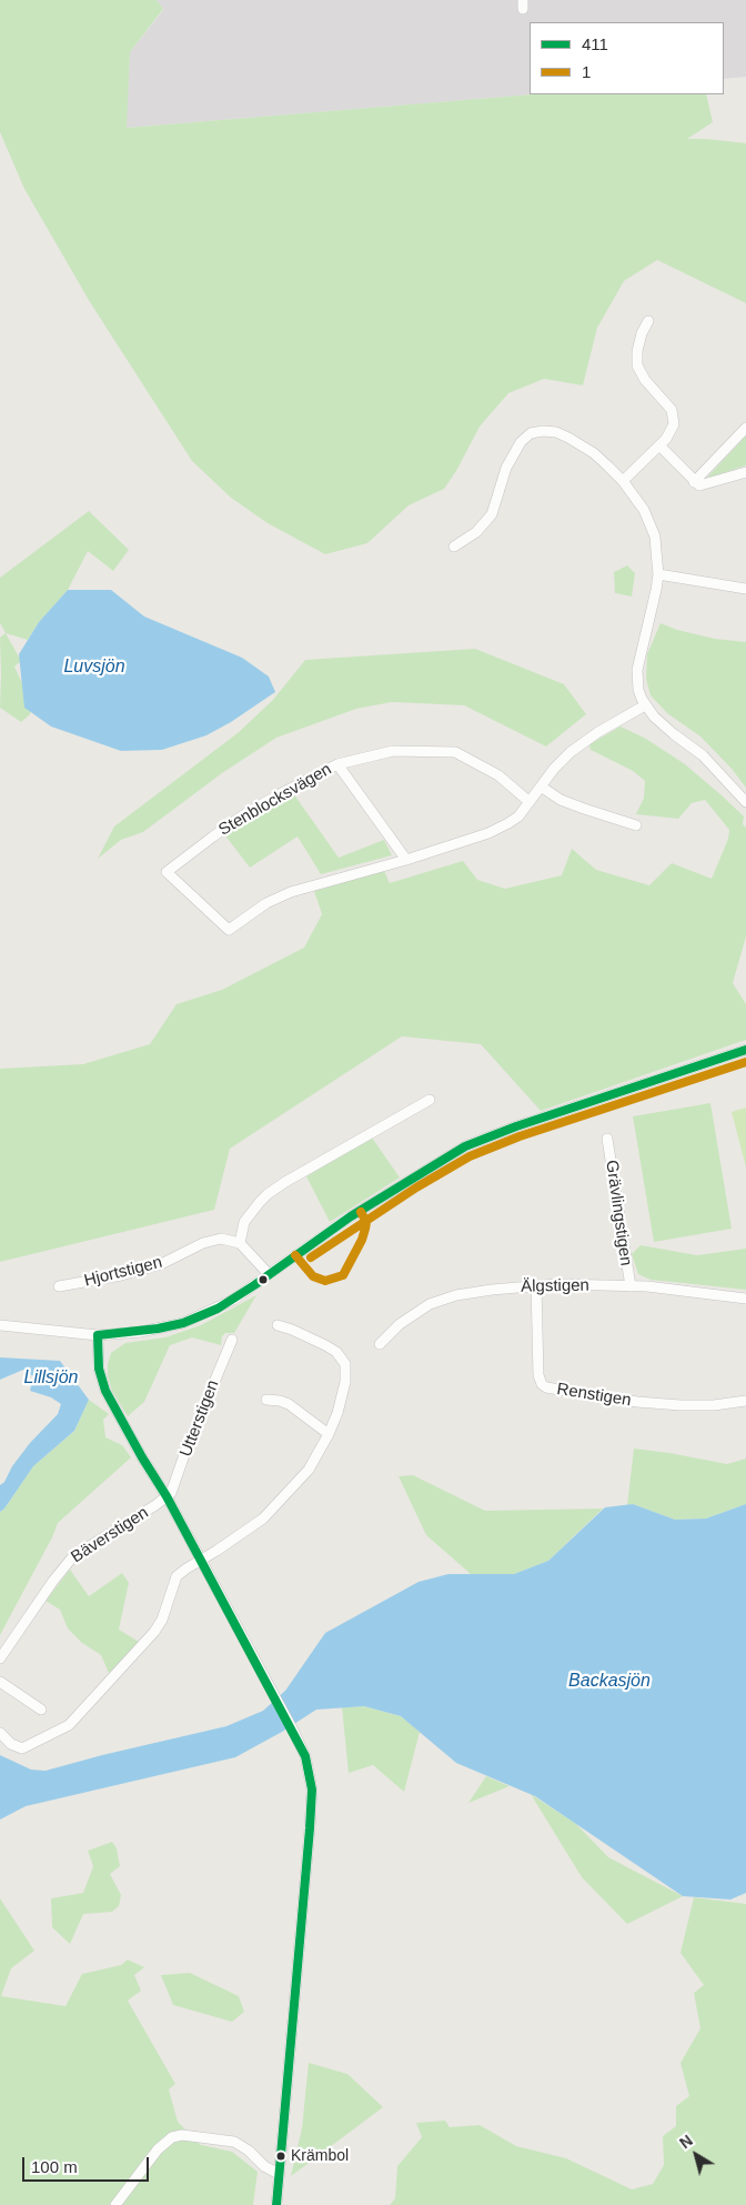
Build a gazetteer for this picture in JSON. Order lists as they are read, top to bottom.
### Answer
{
  "streets": {
    "street": [
      "Stenblocksvägen",
      "Grävlingstigen",
      "Hjortstigen",
      "Älgstigen",
      "Renstigen",
      "Utterstigen",
      "Bäverstigen"
    ]
  },
  "crossings": [
    ["Grävlingstigen", "Älgstigen"],
    ["Älgstigen", "Renstigen"],
    ["Utterstigen", "Bäverstigen"]
  ],
  "water": ["Luvsjön", "Lillsjön", "Backasjön"],
  "places": ["Krämbol"],
  "lines": ["transit line 411", "transit line 1"],
  "legend": ["411", "1"],
  "scale_bar": "100 m",
  "north": "top left"
}
